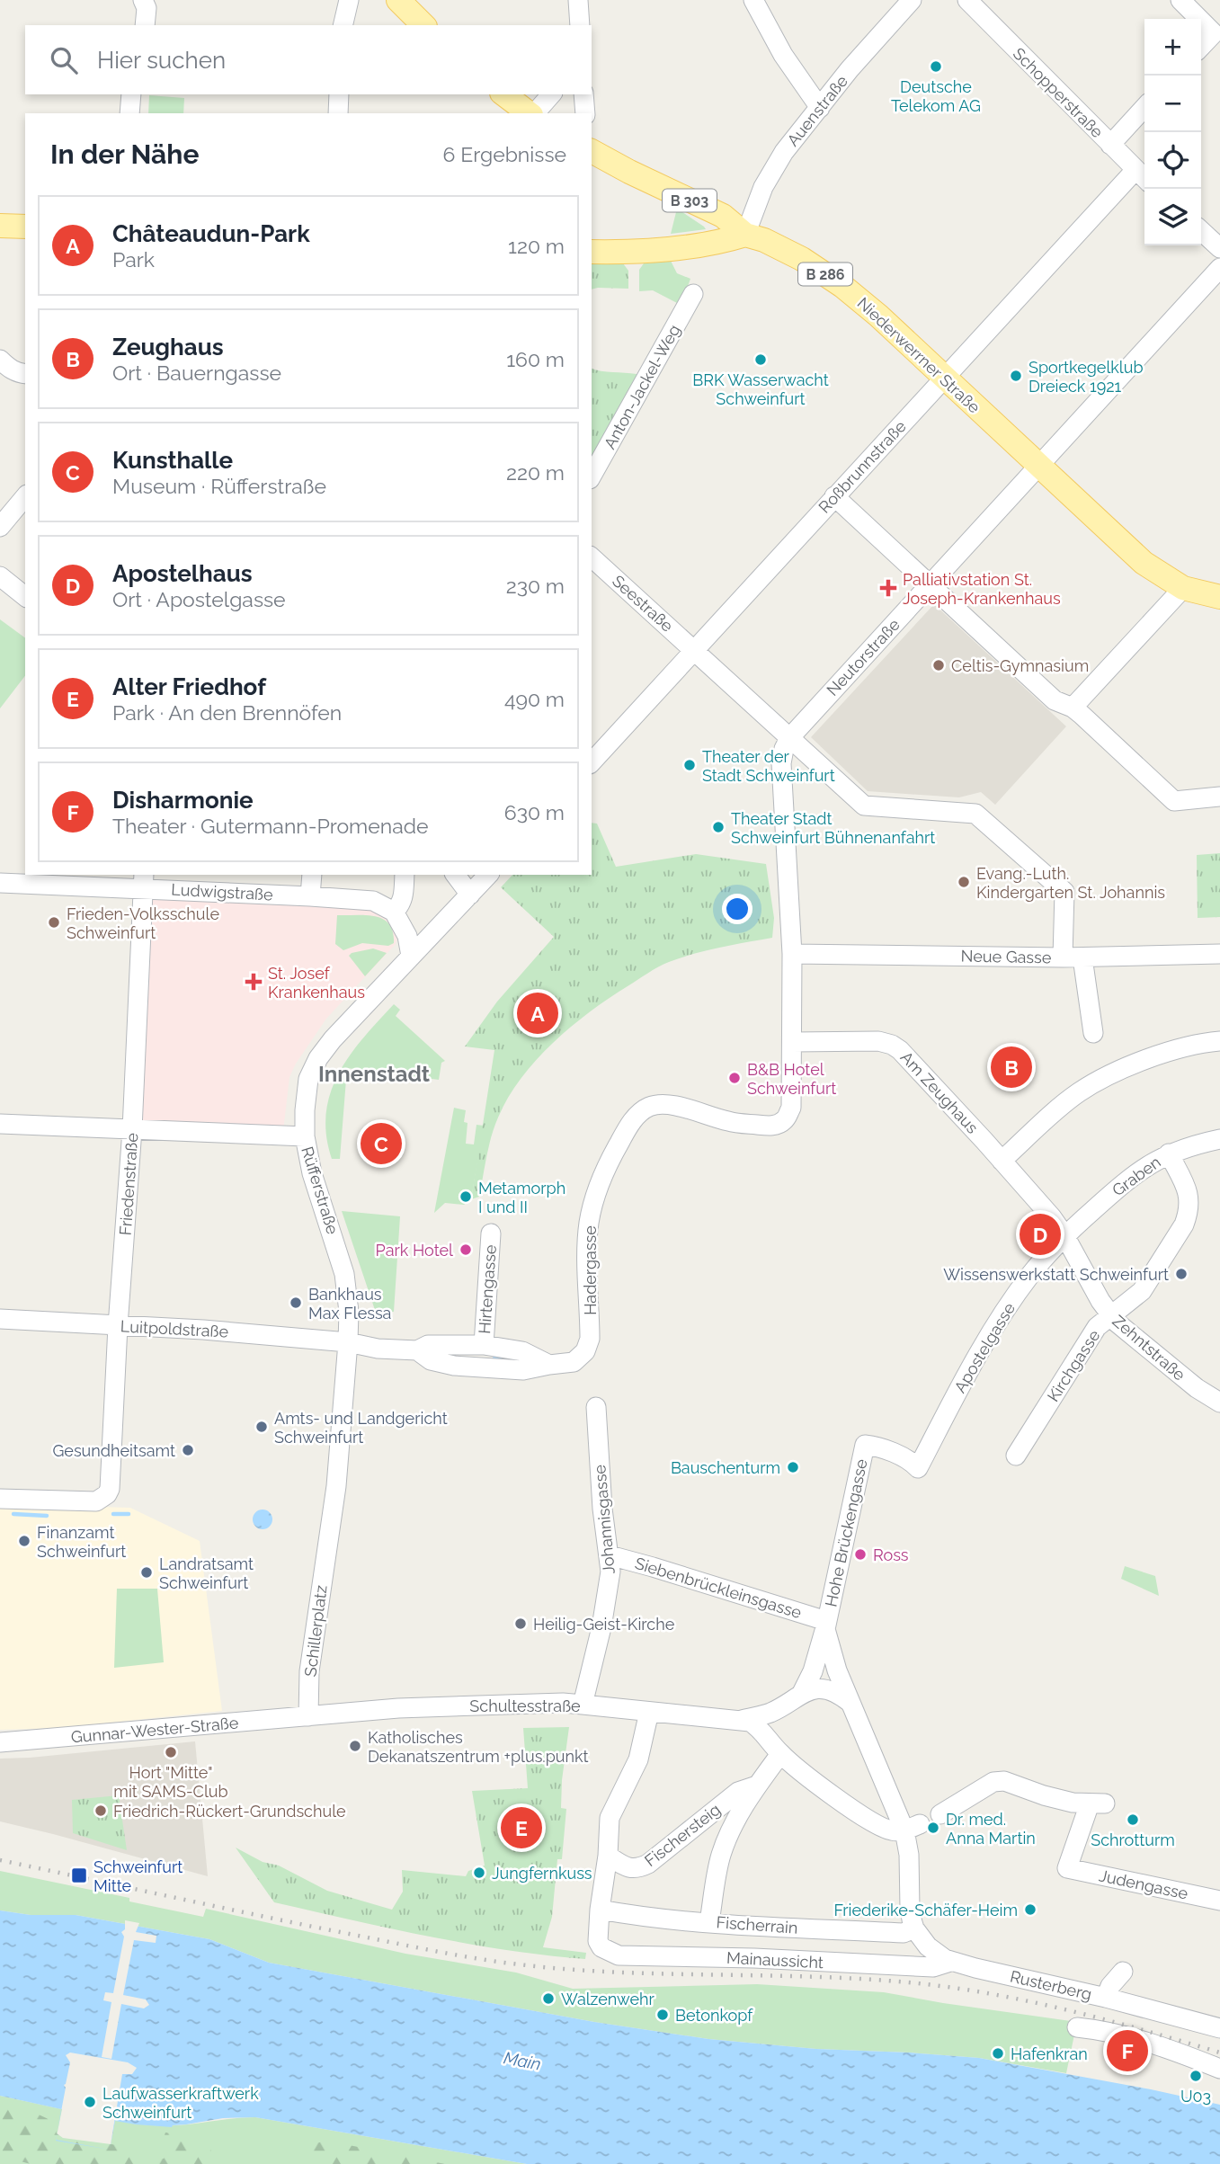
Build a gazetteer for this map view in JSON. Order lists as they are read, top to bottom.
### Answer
{
  "streets": {
    "main road": ["B 303", "B 286", "Niederwerrner Straße"],
    "street": [
      "Schopperstraße",
      "Auenstraße",
      "Anton-Jackel-Weg",
      "Roßbrunnstraße",
      "Seestraße",
      "Neutorstraße",
      "Ludwigstraße",
      "Neue Gasse",
      "Am Zeughaus",
      "Graben",
      "Friedenstraße",
      "Rüfferstraße",
      "Hadergasse",
      "Hirtengasse",
      "Luitpoldstraße",
      "Apostelgasse",
      "Zehntstraße",
      "Kirchgasse",
      "Johannisgasse",
      "Hohe Brückengasse",
      "Siebenbrückleinsgasse",
      "Schillerplatz",
      "Schultesstraße",
      "Gunnar-Wester-Straße",
      "Fischersteig",
      "Judengasse",
      "Fischerrain",
      "Mainaussicht",
      "Rusterberg"
    ]
  },
  "crossings": [
    ["Schopperstraße", "Roßbrunnstraße"],
    ["Auenstraße", "Niederwerrner Straße"],
    ["Niederwerrner Straße", "Roßbrunnstraße"],
    ["Niederwerrner Straße", "Neutorstraße"],
    ["Roßbrunnstraße", "Seestraße"],
    ["Seestraße", "Neutorstraße"],
    ["Seestraße", "Neue Gasse"],
    ["Neutorstraße", "Neue Gasse"],
    ["Neutorstraße", "Am Zeughaus"],
    ["Neutorstraße", "Hadergasse"],
    ["Ludwigstraße", "Friedenstraße"],
    ["Am Zeughaus", "Zehntstraße"],
    ["Graben", "Apostelgasse"],
    ["Graben", "Zehntstraße"],
    ["Graben", "Kirchgasse"],
    ["Friedenstraße", "Luitpoldstraße"],
    ["Rüfferstraße", "Luitpoldstraße"],
    ["Rüfferstraße", "Schillerplatz"],
    ["Apostelgasse", "Zehntstraße"],
    ["Apostelgasse", "Hohe Brückengasse"],
    ["Zehntstraße", "Kirchgasse"],
    ["Johannisgasse", "Siebenbrückleinsgasse"],
    ["Johannisgasse", "Schultesstraße"],
    ["Hohe Brückengasse", "Siebenbrückleinsgasse"],
    ["Schillerplatz", "Schultesstraße"],
    ["Schillerplatz", "Gunnar-Wester-Straße"],
    ["Schultesstraße", "Gunnar-Wester-Straße"],
    ["Fischersteig", "Fischerrain"],
    ["Fischerrain", "Mainaussicht"],
    ["Fischerrain", "Rusterberg"],
    ["Mainaussicht", "Rusterberg"]
  ],
  "districts": ["Innenstadt"],
  "water": ["Main"],
  "places": {
    "other": [
      "Deutsche Telekom AG",
      "BRK Wasserwacht Schweinfurt",
      "Sportkegelklub Dreieck 1921",
      "Celtis-Gymnasium",
      "Theater der Stadt Schweinfurt",
      "Theater Stadt Schweinfurt Bühnenanfahrt",
      "Evang.-Luth. Kindergarten St. Johannis",
      "Frieden-Volksschule Schweinfurt",
      "B&B Hotel Schweinfurt",
      "Metamorph I und II",
      "Park Hotel",
      "Wissenswerkstatt Schweinfurt",
      "Bankhaus Max Flessa",
      "Amts- und Landgericht Schweinfurt",
      "Gesundheitsamt",
      "Bauschenturm",
      "Finanzamt Schweinfurt",
      "Ross",
      "Landratsamt Schweinfurt",
      "Heilig-Geist-Kirche",
      "Katholisches Dekanatszentrum +plus.punkt",
      "Hort \"Mitte\" mit SAMS-Club",
      "Friedrich-Rückert-Grundschule",
      "Schrotturm",
      "Dr. med. Anna Martin",
      "Jungfernkuss",
      "Friederike-Schäfer-Heim",
      "Walzenwehr",
      "Betonkopf",
      "Hafenkran",
      "U03",
      "Laufwasserkraftwerk Schweinfurt"
    ],
    "health": ["Palliativstation St. Joseph-Krankenhaus", "St. Josef Krankenhaus"],
    "transit": ["Schweinfurt Mitte"]
  },
  "page": {
    "map_buttons": ["+", "−"],
    "search": "Hier suchen",
    "heading": ["In der Nähe", "6 Ergebnisse"],
    "list": [
      {
        "mark": "A",
        "name": "Châteaudun-Park",
        "note": "Park",
        "value": "120 m"
      },
      {
        "mark": "B",
        "name": "Zeughaus",
        "note": "Ort · Bauerngasse",
        "value": "160 m"
      },
      {
        "mark": "C",
        "name": "Kunsthalle",
        "note": "Museum · Rüfferstraße",
        "value": "220 m"
      },
      {
        "mark": "D",
        "name": "Apostelhaus",
        "note": "Ort · Apostelgasse",
        "value": "230 m"
      },
      {
        "mark": "E",
        "name": "Alter Friedhof",
        "note": "Park · An den Brennöfen",
        "value": "490 m"
      },
      {
        "mark": "F",
        "name": "Disharmonie",
        "note": "Theater · Gutermann-Promenade",
        "value": "630 m"
      }
    ],
    "pins": [
      "A",
      "B",
      "C",
      "D",
      "E",
      "F"
    ]
  }
}
